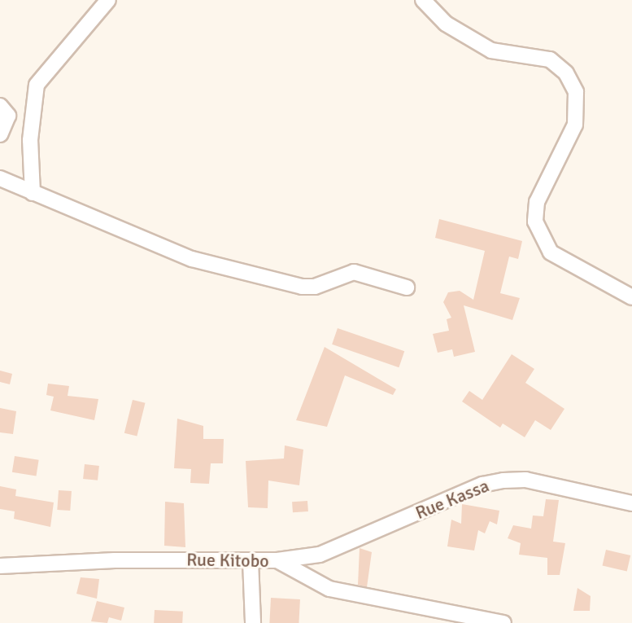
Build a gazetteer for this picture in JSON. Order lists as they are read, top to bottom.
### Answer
{
  "streets": {
    "street": ["Rue Kassa", "Rue Kitobo"]
  },
  "crossings": [
    ["Rue Kassa", "Rue Kitobo"]
  ]
}
